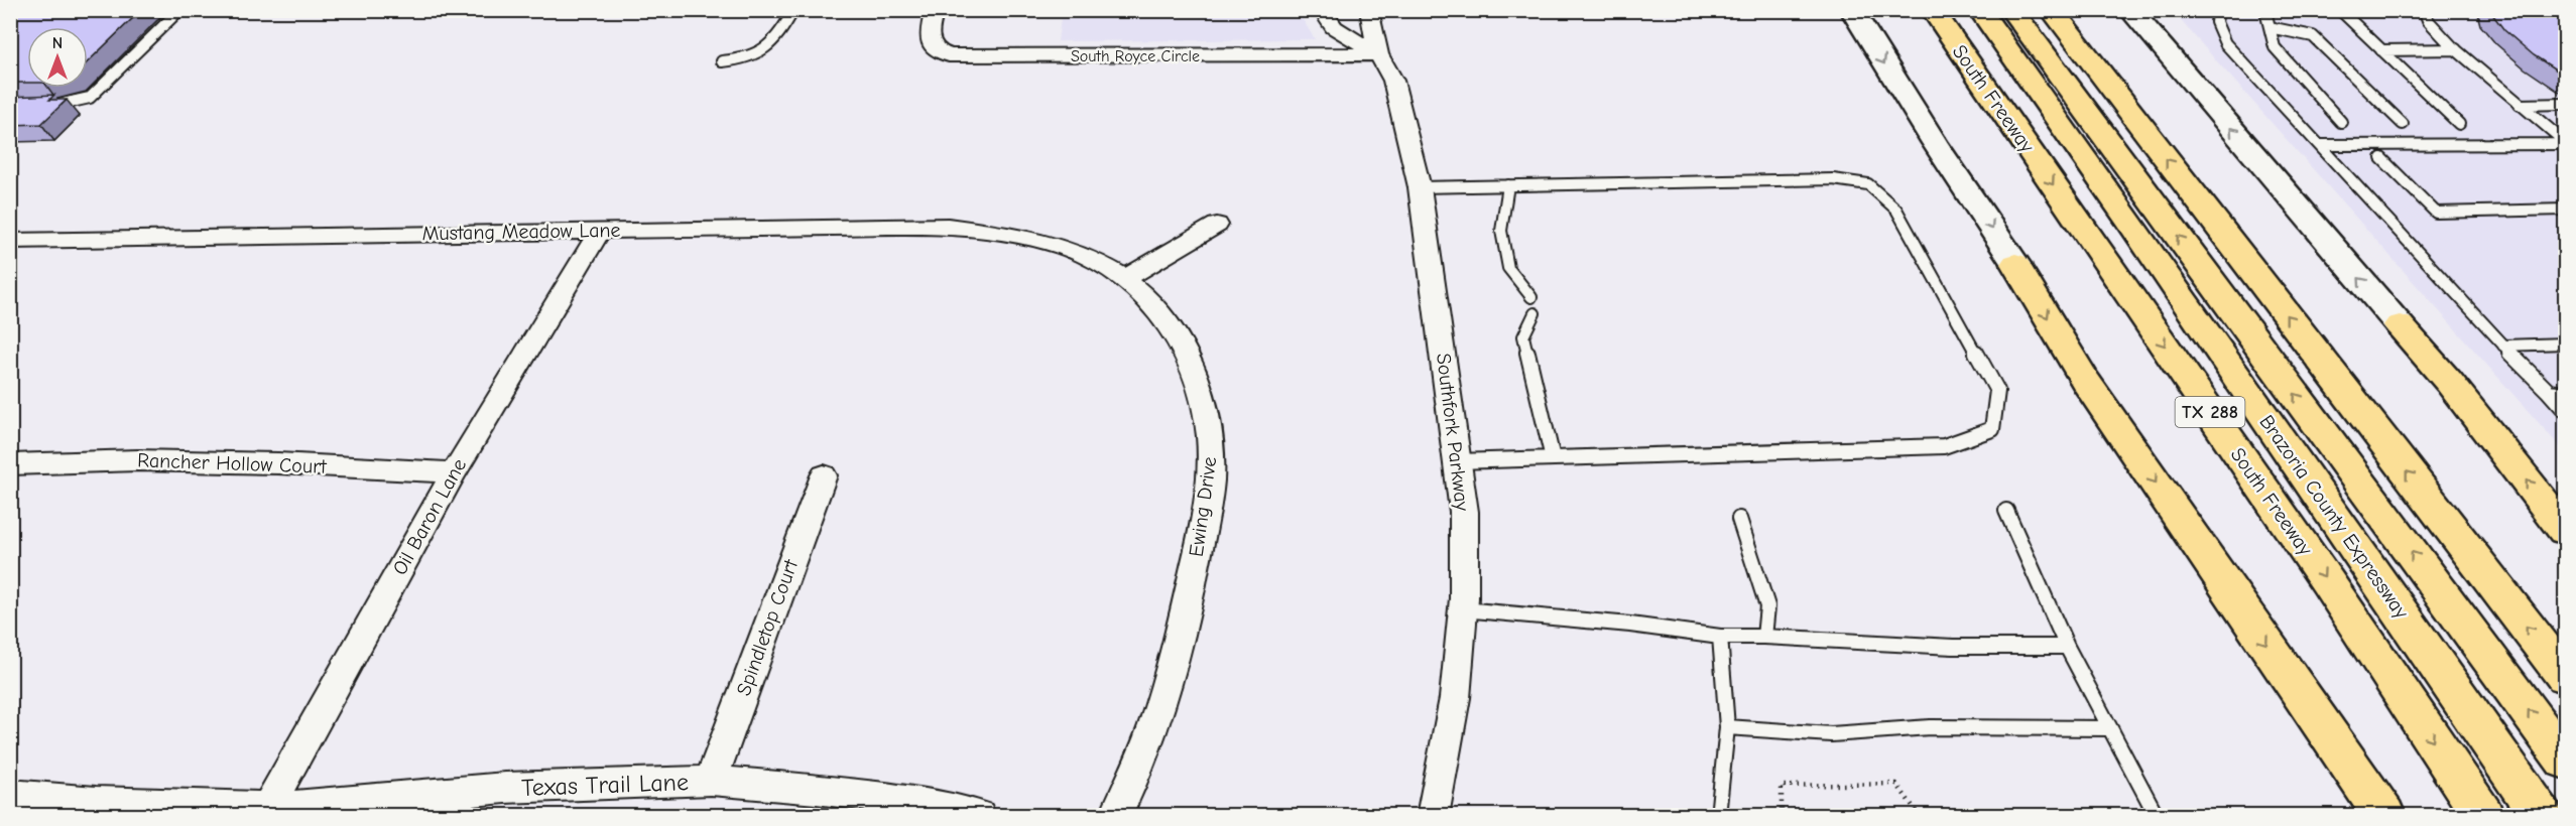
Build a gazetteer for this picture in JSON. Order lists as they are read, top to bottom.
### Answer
{
  "streets": {
    "highway": ["South Freeway", "TX 288", "Brazoria County Expressway"],
    "street": [
      "South Royce Circle",
      "Mustang Meadow Lane",
      "Southfork Parkway",
      "Rancher Hollow Court",
      "Ewing Drive",
      "Oil Baron Lane",
      "Spindletop Court",
      "Texas Trail Lane"
    ]
  },
  "crossings": [
    ["South Royce Circle", "Southfork Parkway"],
    ["Mustang Meadow Lane", "Ewing Drive"],
    ["Mustang Meadow Lane", "Oil Baron Lane"],
    ["Rancher Hollow Court", "Oil Baron Lane"],
    ["Oil Baron Lane", "Texas Trail Lane"],
    ["Spindletop Court", "Texas Trail Lane"]
  ],
  "north": "top"
}
